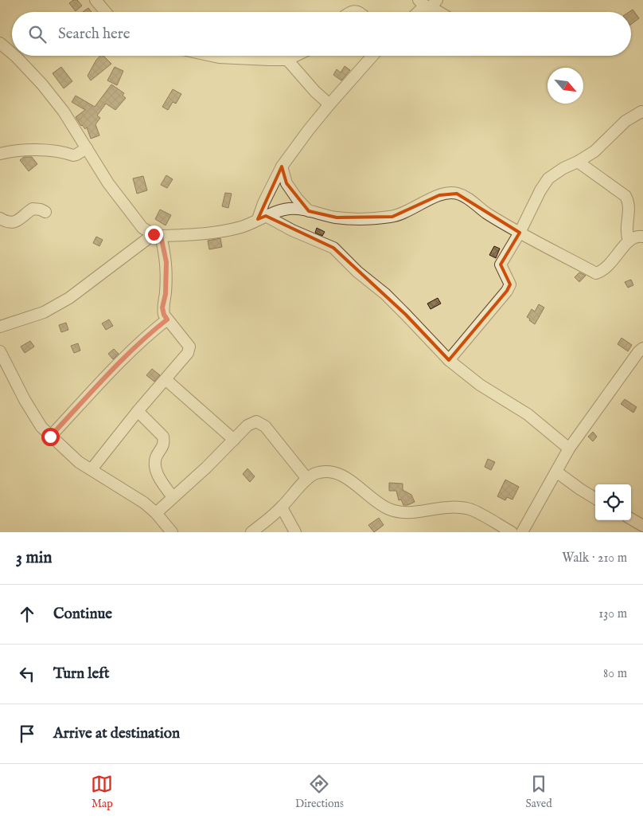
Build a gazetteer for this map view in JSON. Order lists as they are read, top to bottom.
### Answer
{
  "north": "bottom right",
  "page": {
    "search": "Search here",
    "heading": ["3 min", "Walk · 210 m"],
    "list": [
      ["Continue", "130 m"],
      ["Turn left", "80 m"],
      "Arrive at destination"
    ],
    "nav": ["Map", "Directions", "Saved"]
  }
}
